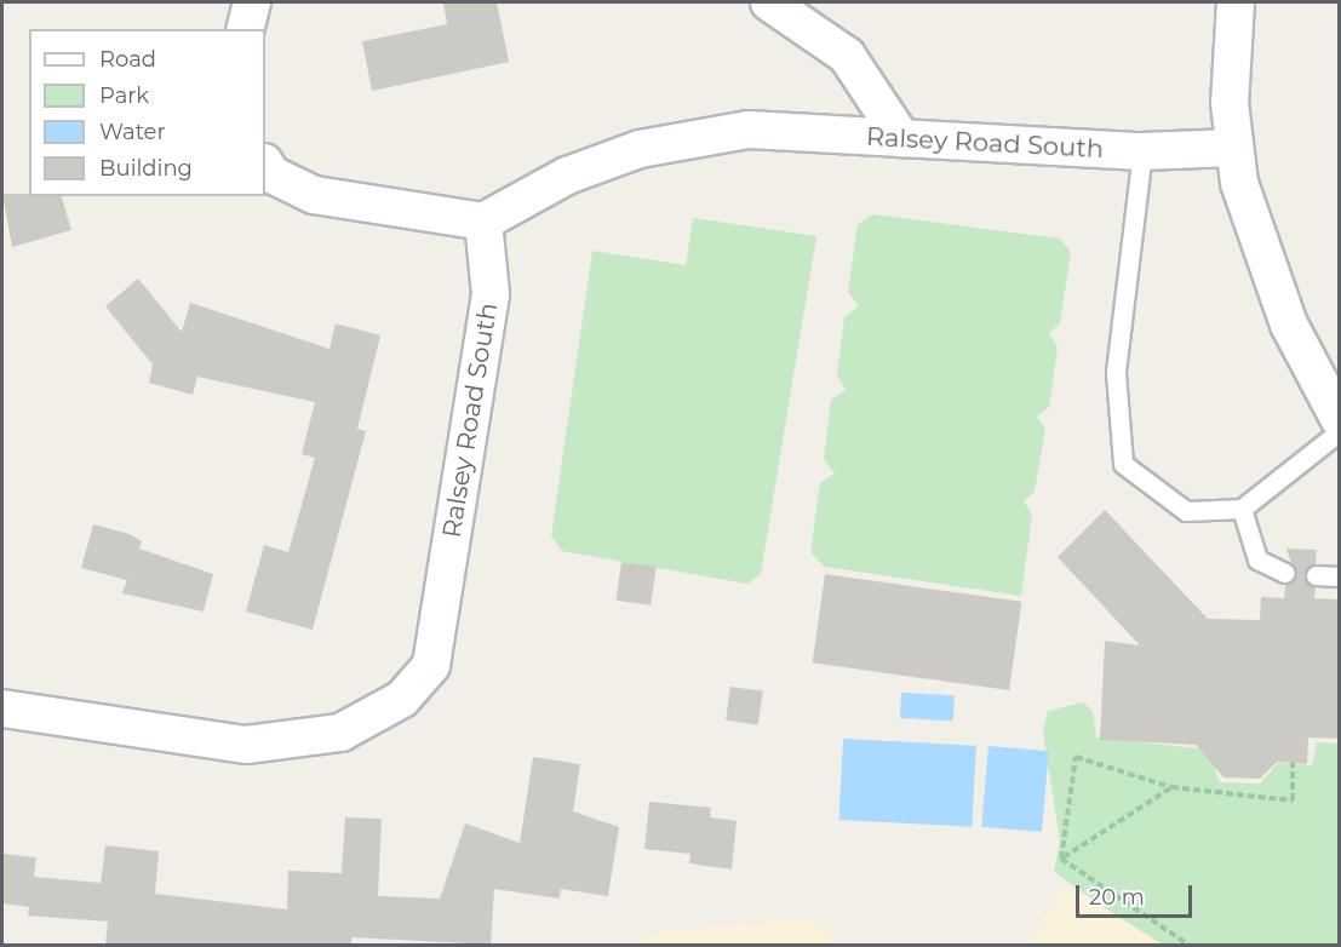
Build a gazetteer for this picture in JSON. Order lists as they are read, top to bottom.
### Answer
{
  "streets": {
    "street": ["Ralsey Road South"]
  },
  "legend": [
    "Road",
    "Park",
    "Water",
    "Building"
  ],
  "scale_bar": "20 m"
}
